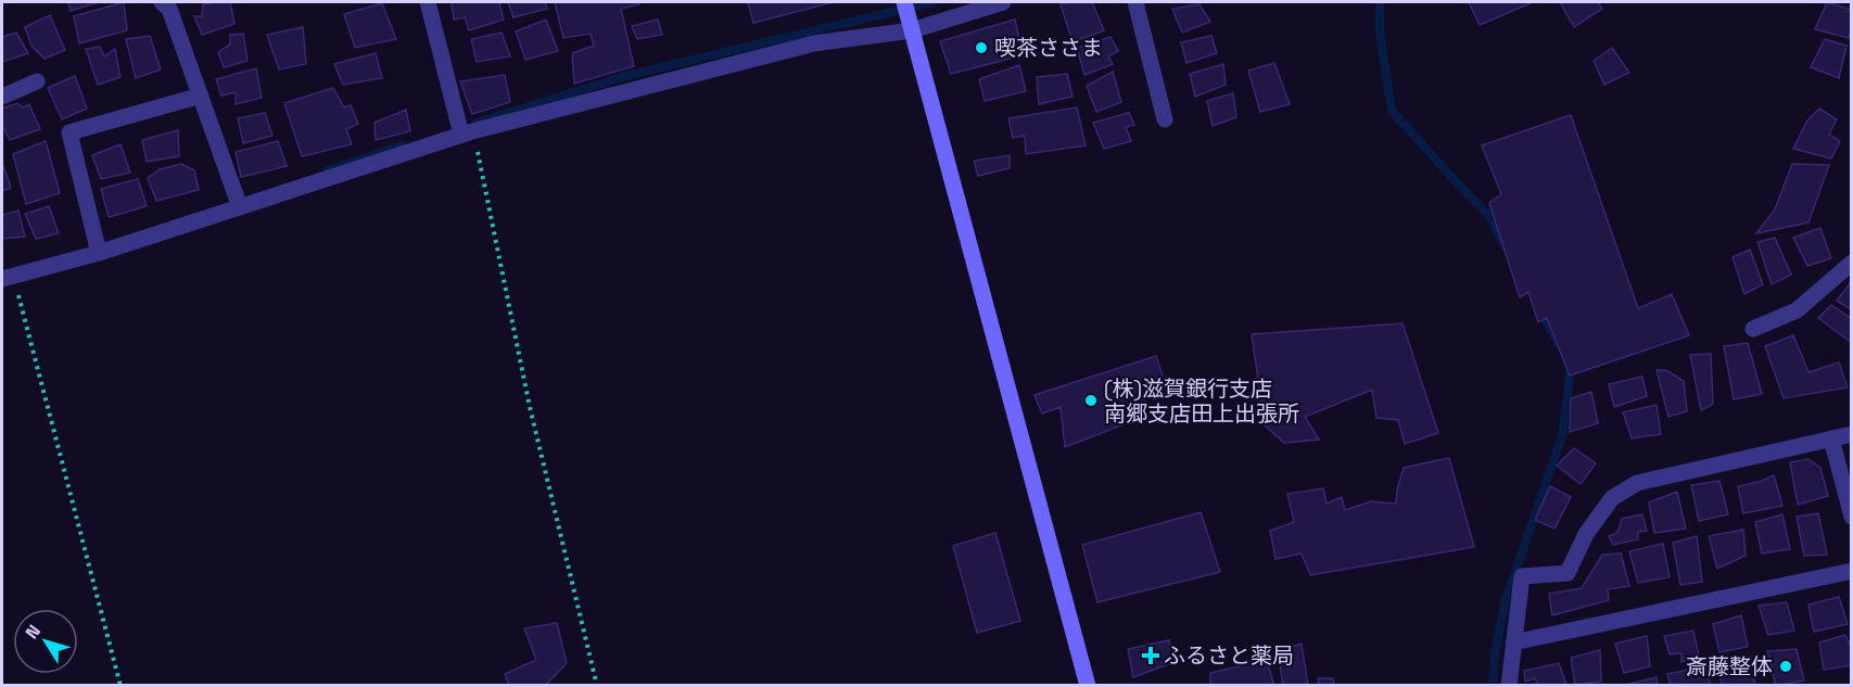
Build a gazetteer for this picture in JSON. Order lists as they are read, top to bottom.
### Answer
{
  "places": {
    "other": ["喫茶ささま", "(株)滋賀銀行支店 南郷支店田上出張所", "斎藤整体"],
    "health": ["ふるさと薬局"]
  },
  "north": "top left"
}
